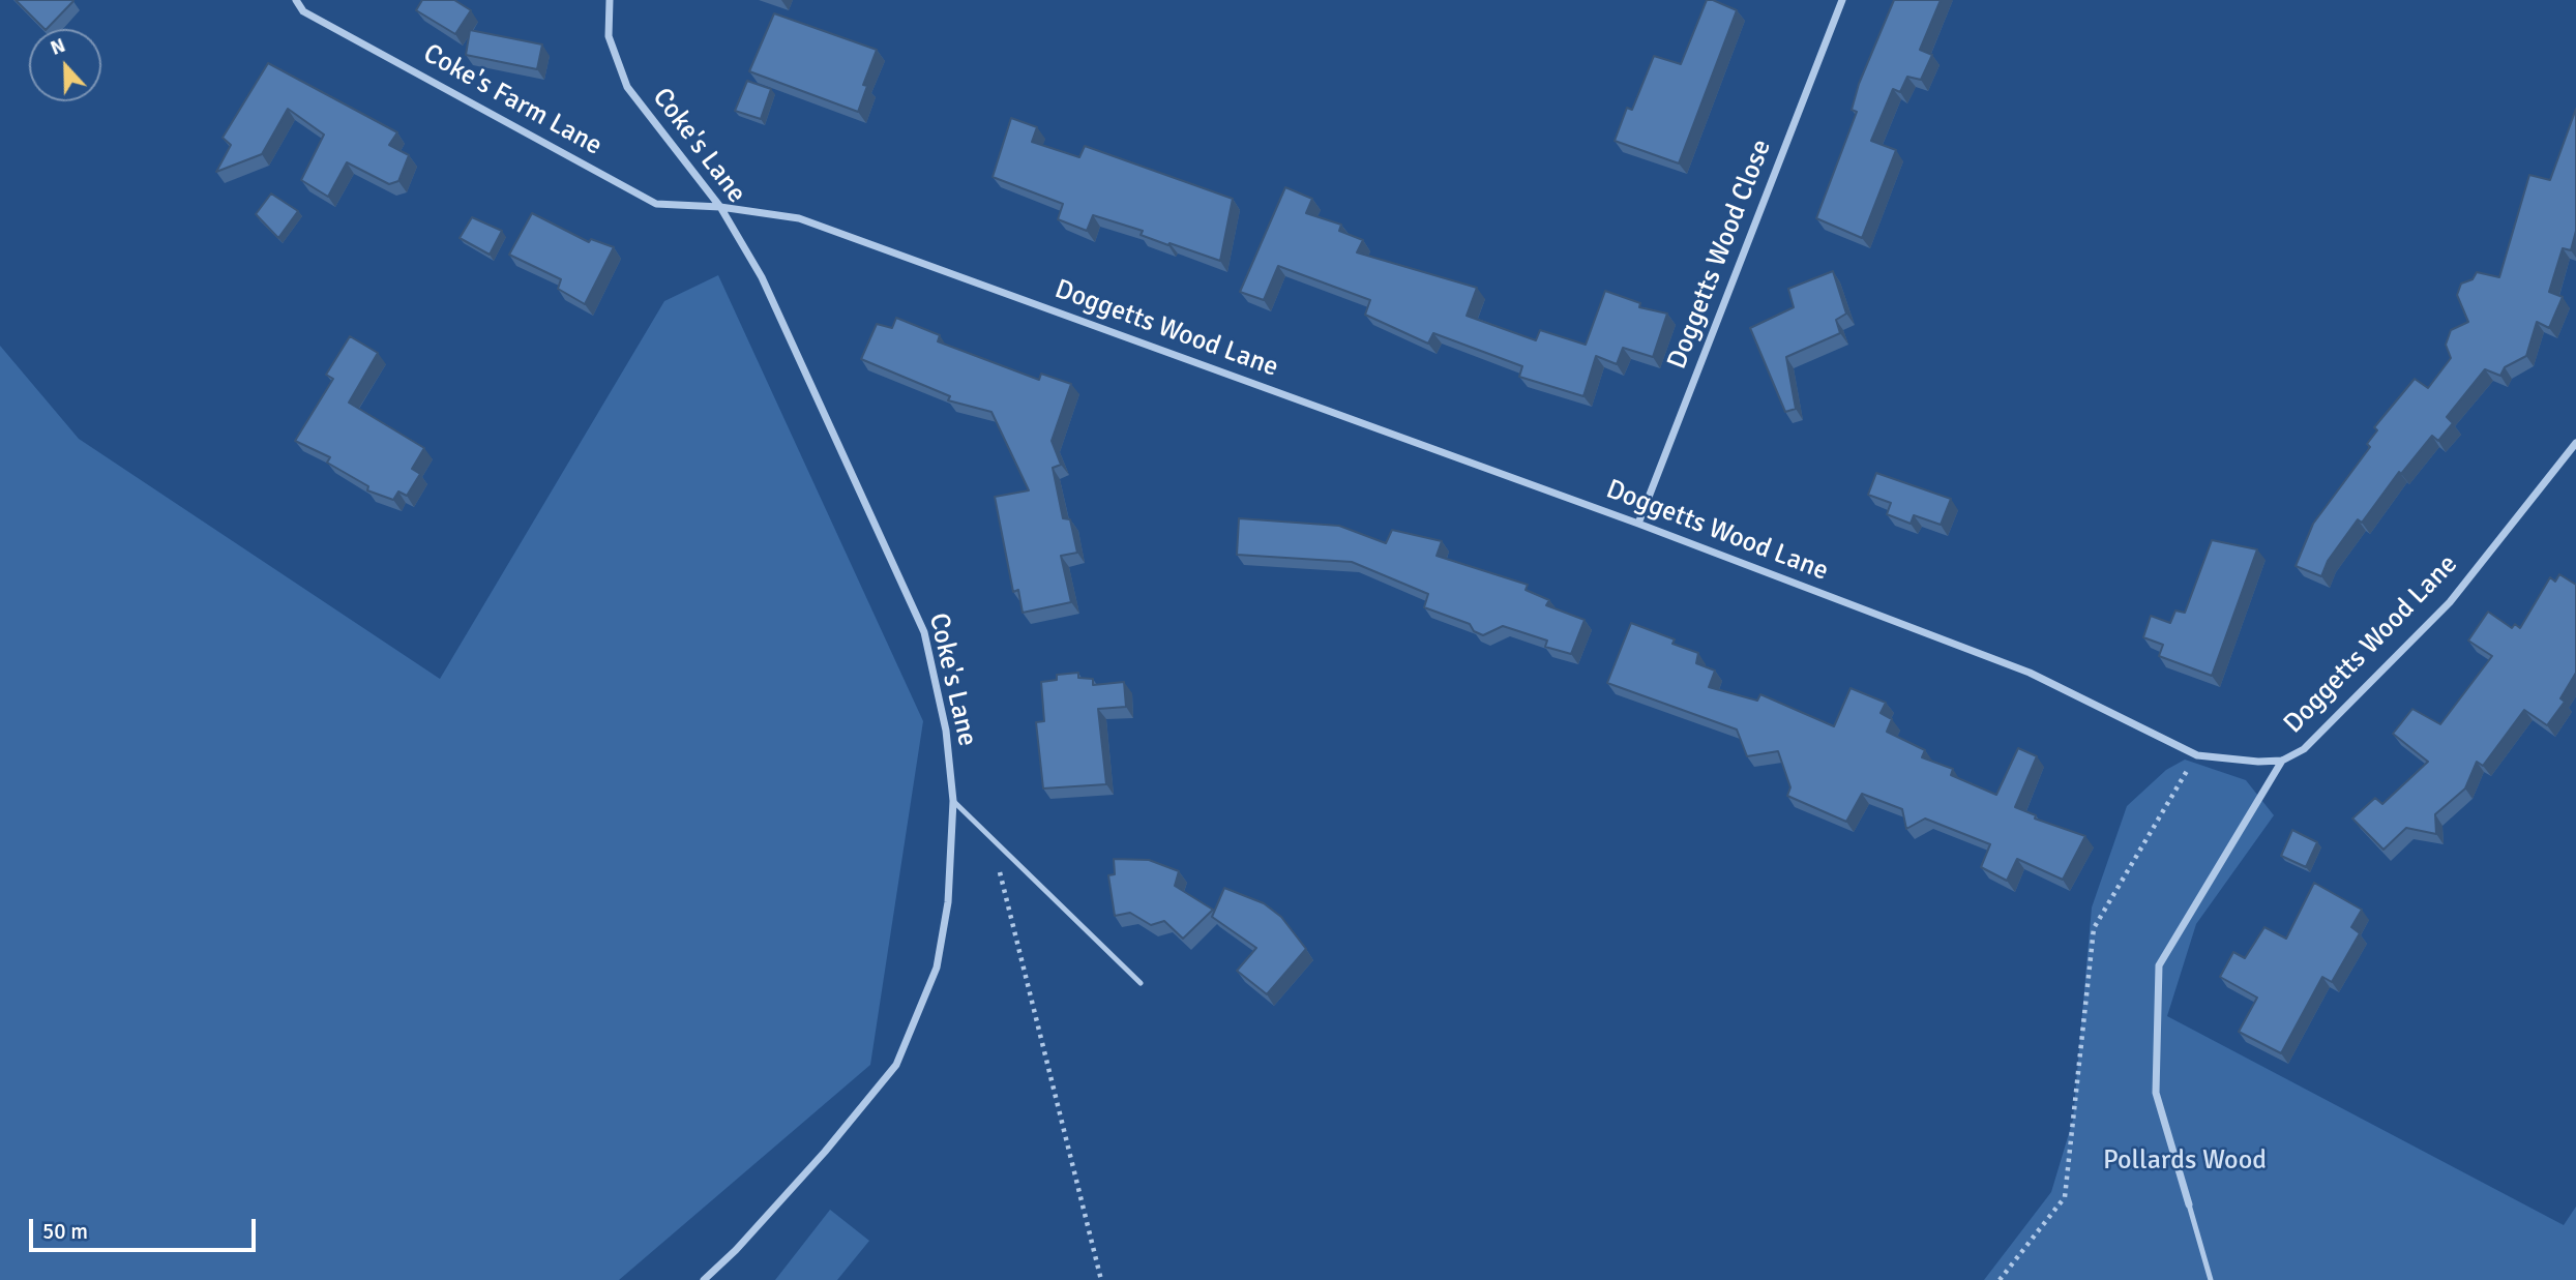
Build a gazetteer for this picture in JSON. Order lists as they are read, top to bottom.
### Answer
{
  "streets": {
    "street": [
      "Coke's Farm Lane",
      "Coke's Lane",
      "Doggetts Wood Close",
      "Doggetts Wood Lane"
    ]
  },
  "crossings": [
    ["Coke's Farm Lane", "Coke's Lane"],
    ["Coke's Farm Lane", "Doggetts Wood Lane"],
    ["Coke's Lane", "Doggetts Wood Lane"],
    ["Doggetts Wood Close", "Doggetts Wood Lane"]
  ],
  "parks": ["Pollards Wood"],
  "scale_bar": "50 m",
  "north": "top"
}
